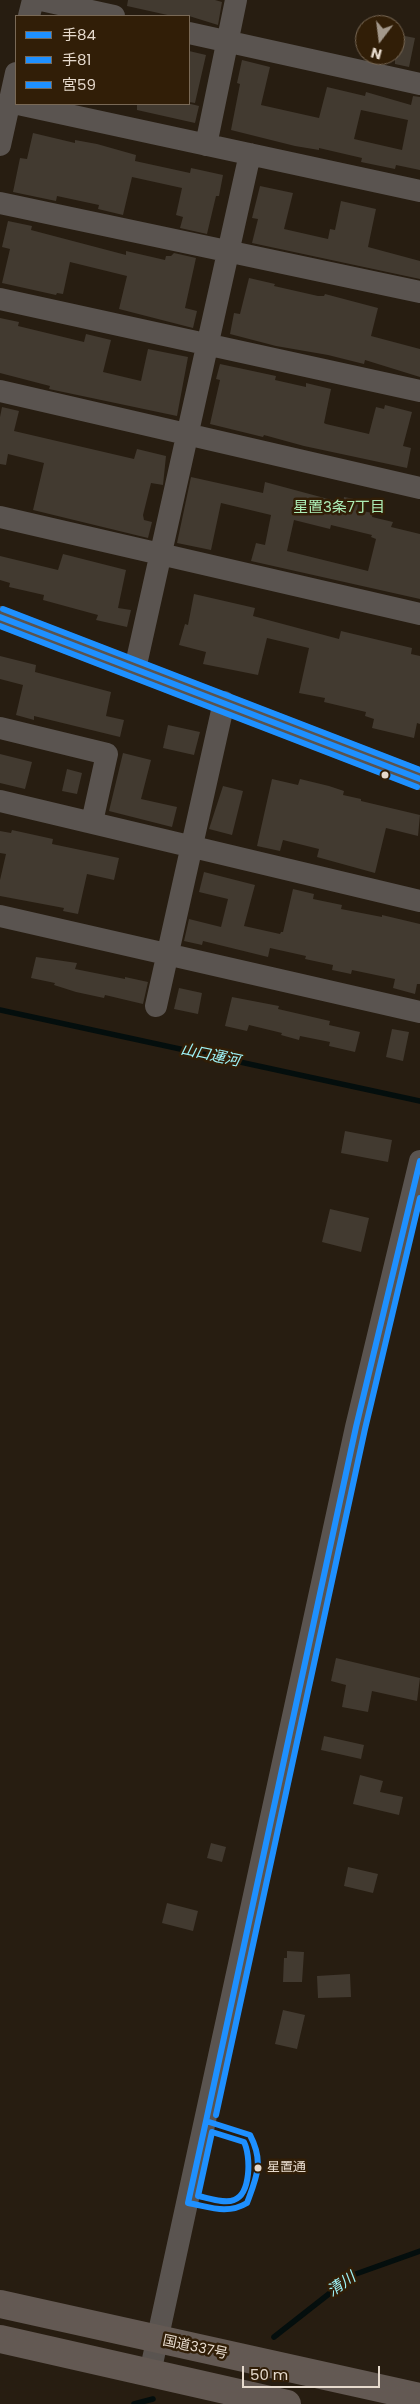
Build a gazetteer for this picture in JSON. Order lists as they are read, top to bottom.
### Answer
{
  "streets": {
    "highway": ["国道337号"]
  },
  "districts": ["星置3条7丁目"],
  "water": ["山口運河", "清川"],
  "places": ["星置通"],
  "lines": ["transit line 宮59", "transit line 手84", "transit line 手81"],
  "legend": ["手84", "手81", "宮59"],
  "scale_bar": "50 m",
  "north": "bottom"
}
